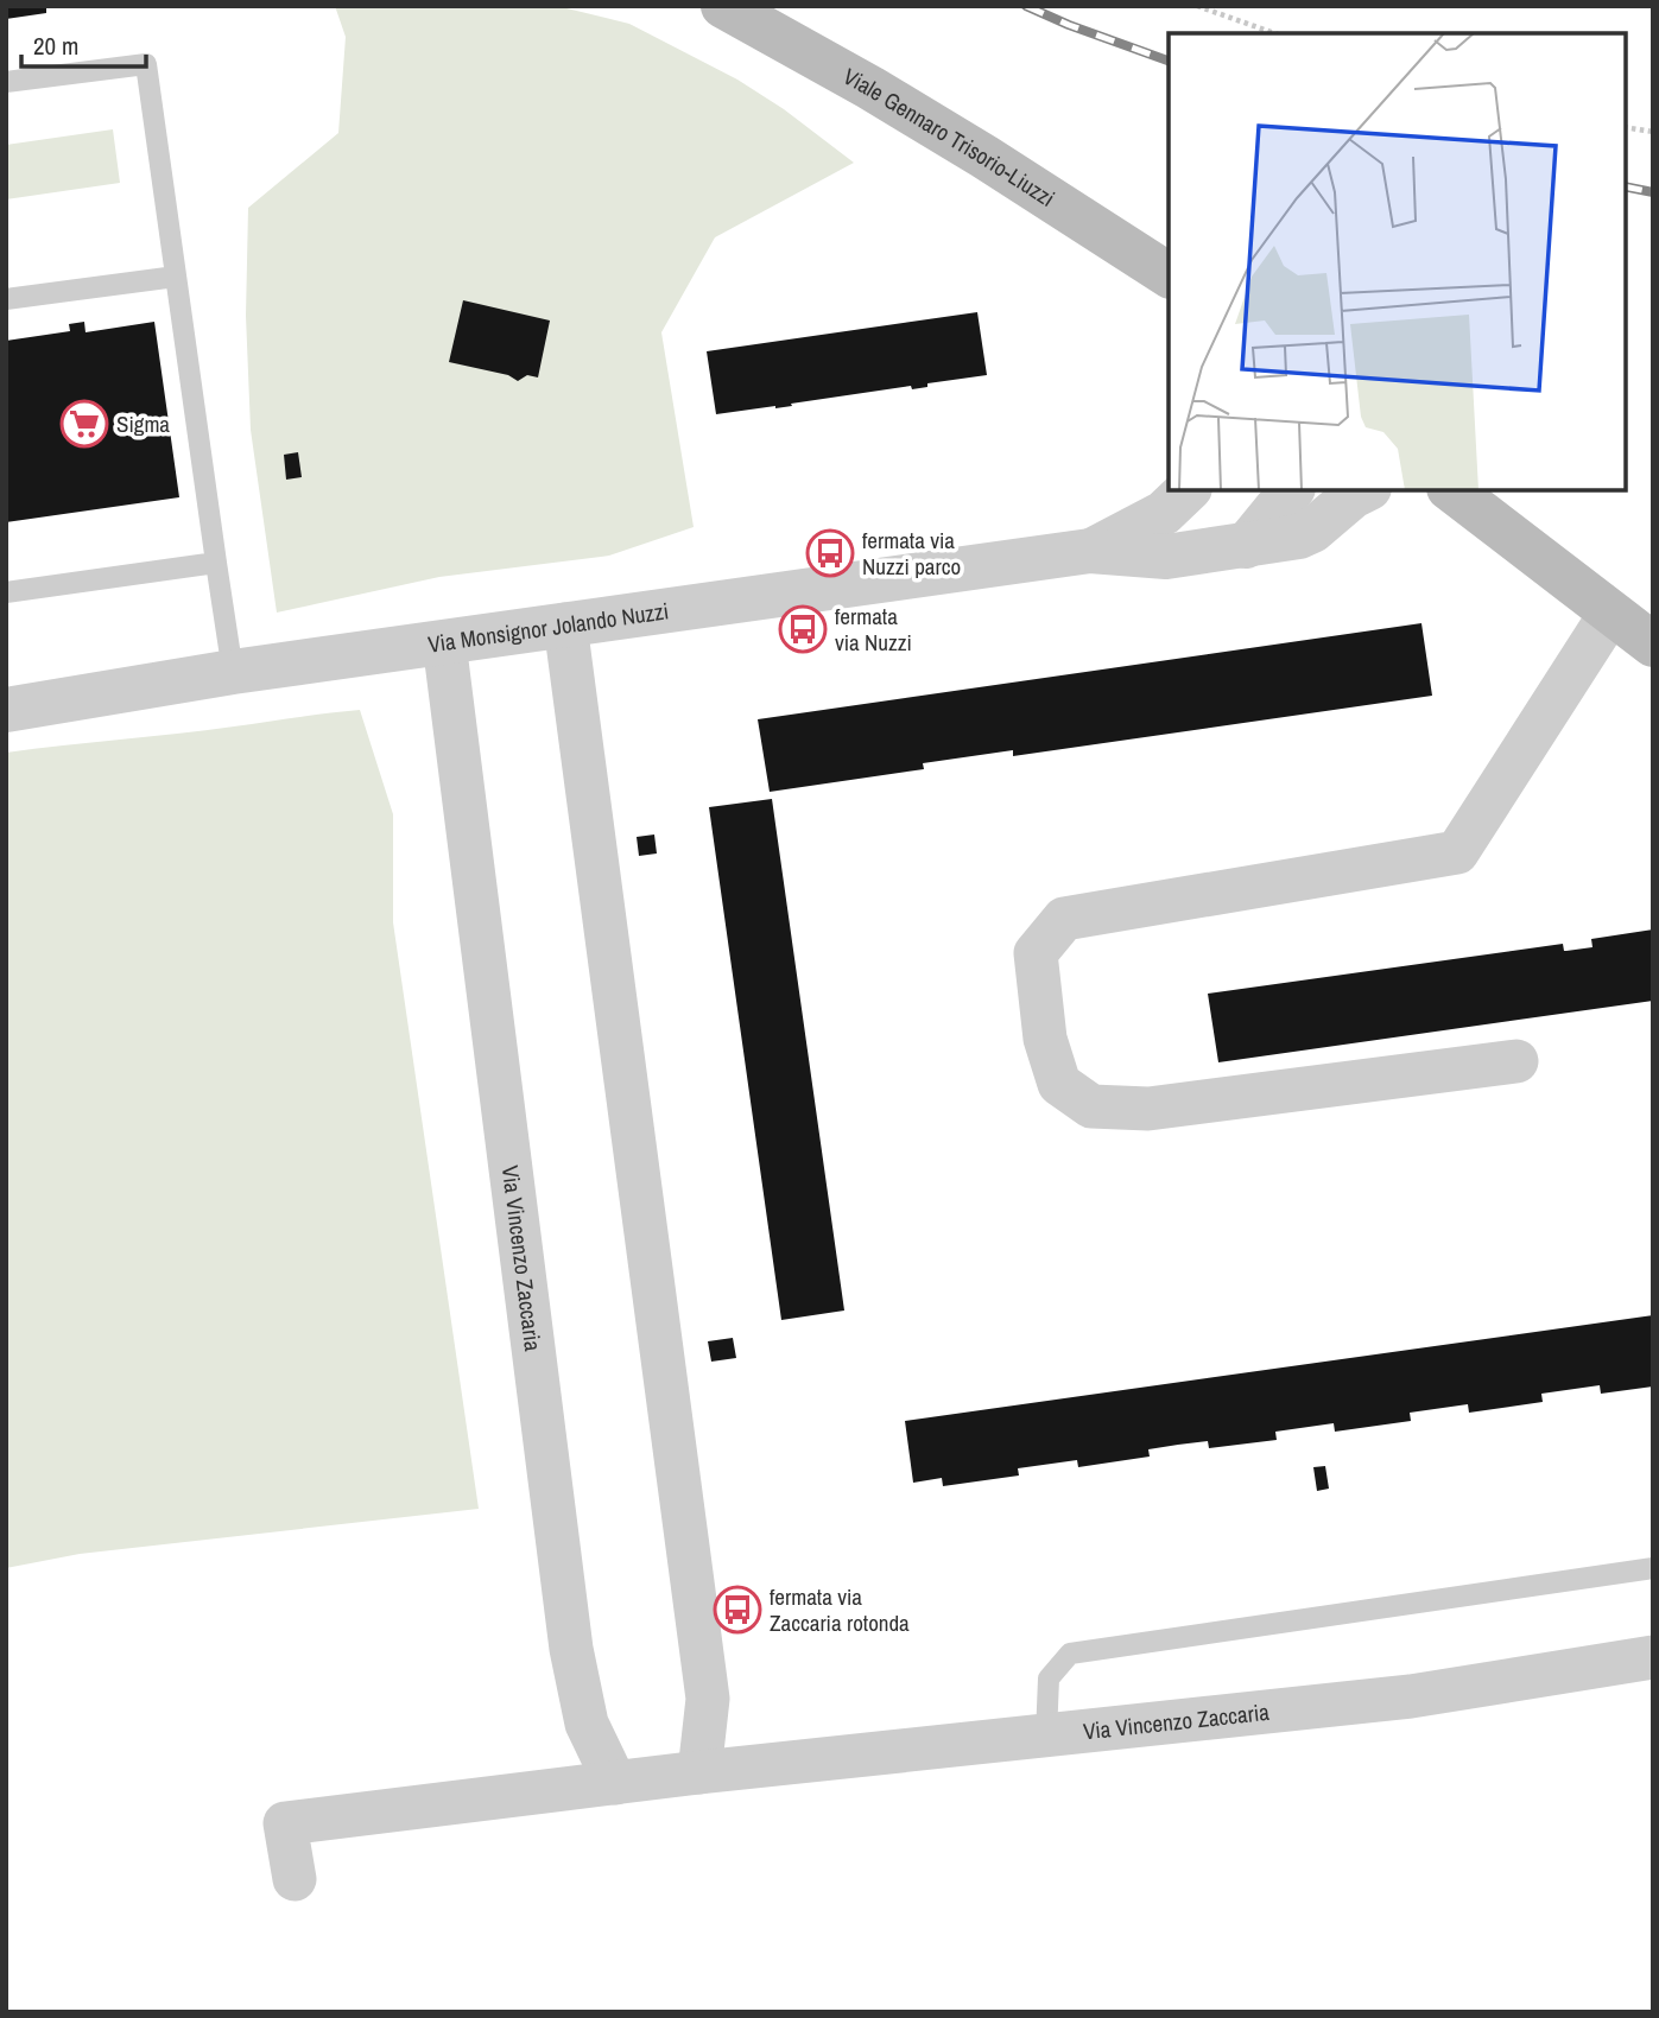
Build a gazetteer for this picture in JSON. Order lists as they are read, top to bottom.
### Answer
{
  "streets": {
    "main road": ["Viale Gennaro Trisorio-Liuzzi"],
    "street": ["Via Monsignor Jolando Nuzzi", "Via Vincenzo Zaccaria"]
  },
  "crossings": [
    ["Via Monsignor Jolando Nuzzi", "Via Vincenzo Zaccaria"]
  ],
  "places": {
    "supermarket": ["Sigma"],
    "bus stop": ["fermata via Nuzzi parco", "fermata via Nuzzi", "fermata via Zaccaria rotonda"]
  },
  "scale_bar": "20 m"
}
